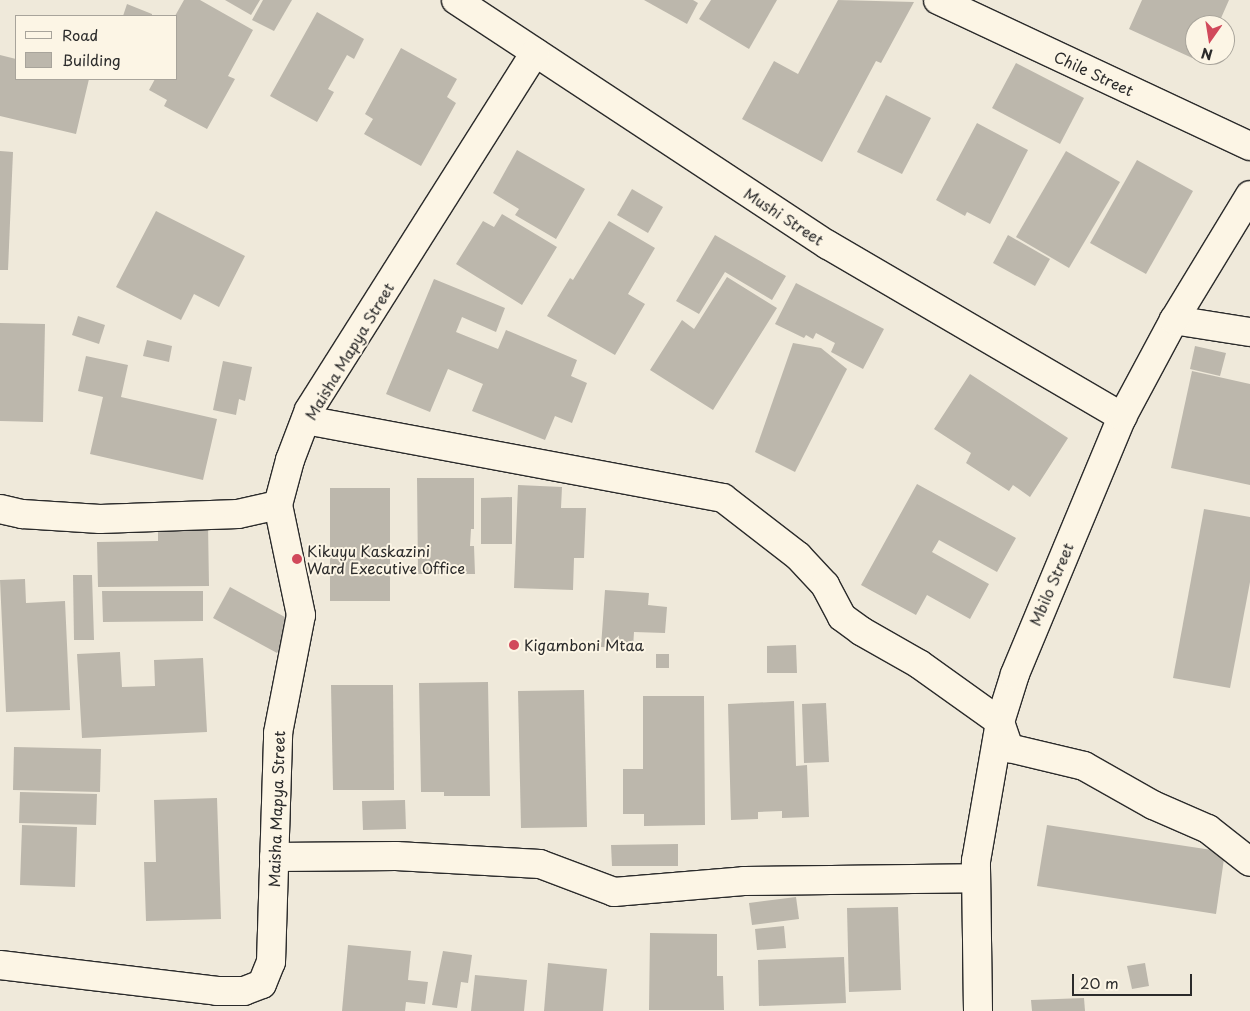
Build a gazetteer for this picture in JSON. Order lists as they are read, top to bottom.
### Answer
{
  "streets": {
    "street": [
      "Chile Street",
      "Mushi Street",
      "Maisha Mapya Street",
      "Mbilo Street"
    ]
  },
  "crossings": [
    ["Mushi Street", "Maisha Mapya Street"],
    ["Mushi Street", "Mbilo Street"]
  ],
  "places": ["Kikuyu Kaskazini Ward Executive Office", "Kigamboni Mtaa"],
  "legend": ["Road", "Building"],
  "scale_bar": "20 m",
  "north": "bottom"
}
